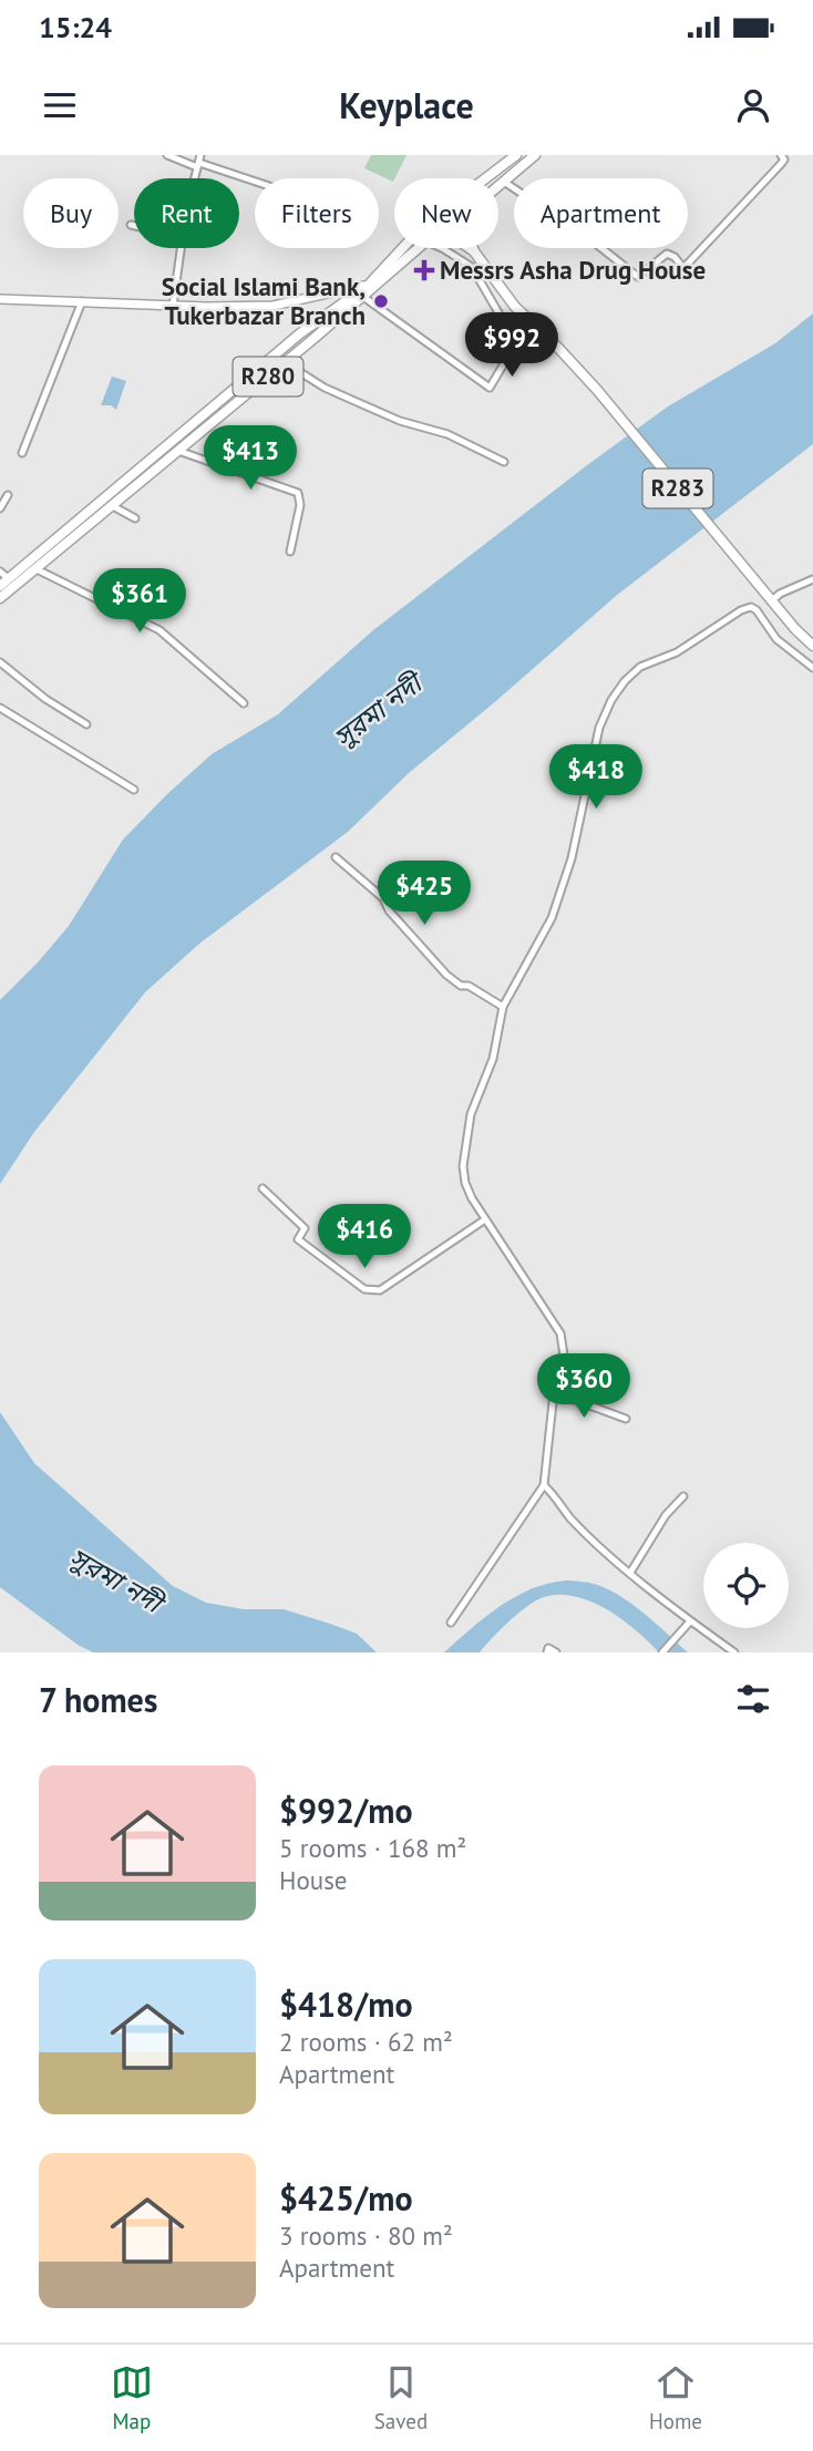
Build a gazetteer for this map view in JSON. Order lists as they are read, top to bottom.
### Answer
{
  "streets": {
    "main road": ["R280", "R283"]
  },
  "water": ["সুরমা নদী"],
  "places": {
    "health": ["Messrs Asha Drug House"],
    "other": ["Social Islami Bank, Tukerbazar Branch"]
  },
  "page": {
    "status": "15:24",
    "header": "Keyplace",
    "chip": [
      "Buy",
      "Rent",
      "Filters",
      "New",
      "Apartment"
    ],
    "price": [
      "$992",
      "$413",
      "$361",
      "$418",
      "$425",
      "$416",
      "$360"
    ],
    "heading": "7 homes",
    "list": [
      {
        "name": "$992/mo",
        "note": "5 rooms · 168 m² · House"
      },
      {
        "name": "$418/mo",
        "note": "2 rooms · 62 m² · Apartment"
      },
      {
        "name": "$425/mo",
        "note": "3 rooms · 80 m² · Apartment"
      }
    ],
    "tabs": ["Map", "Saved", "Home"]
  }
}
